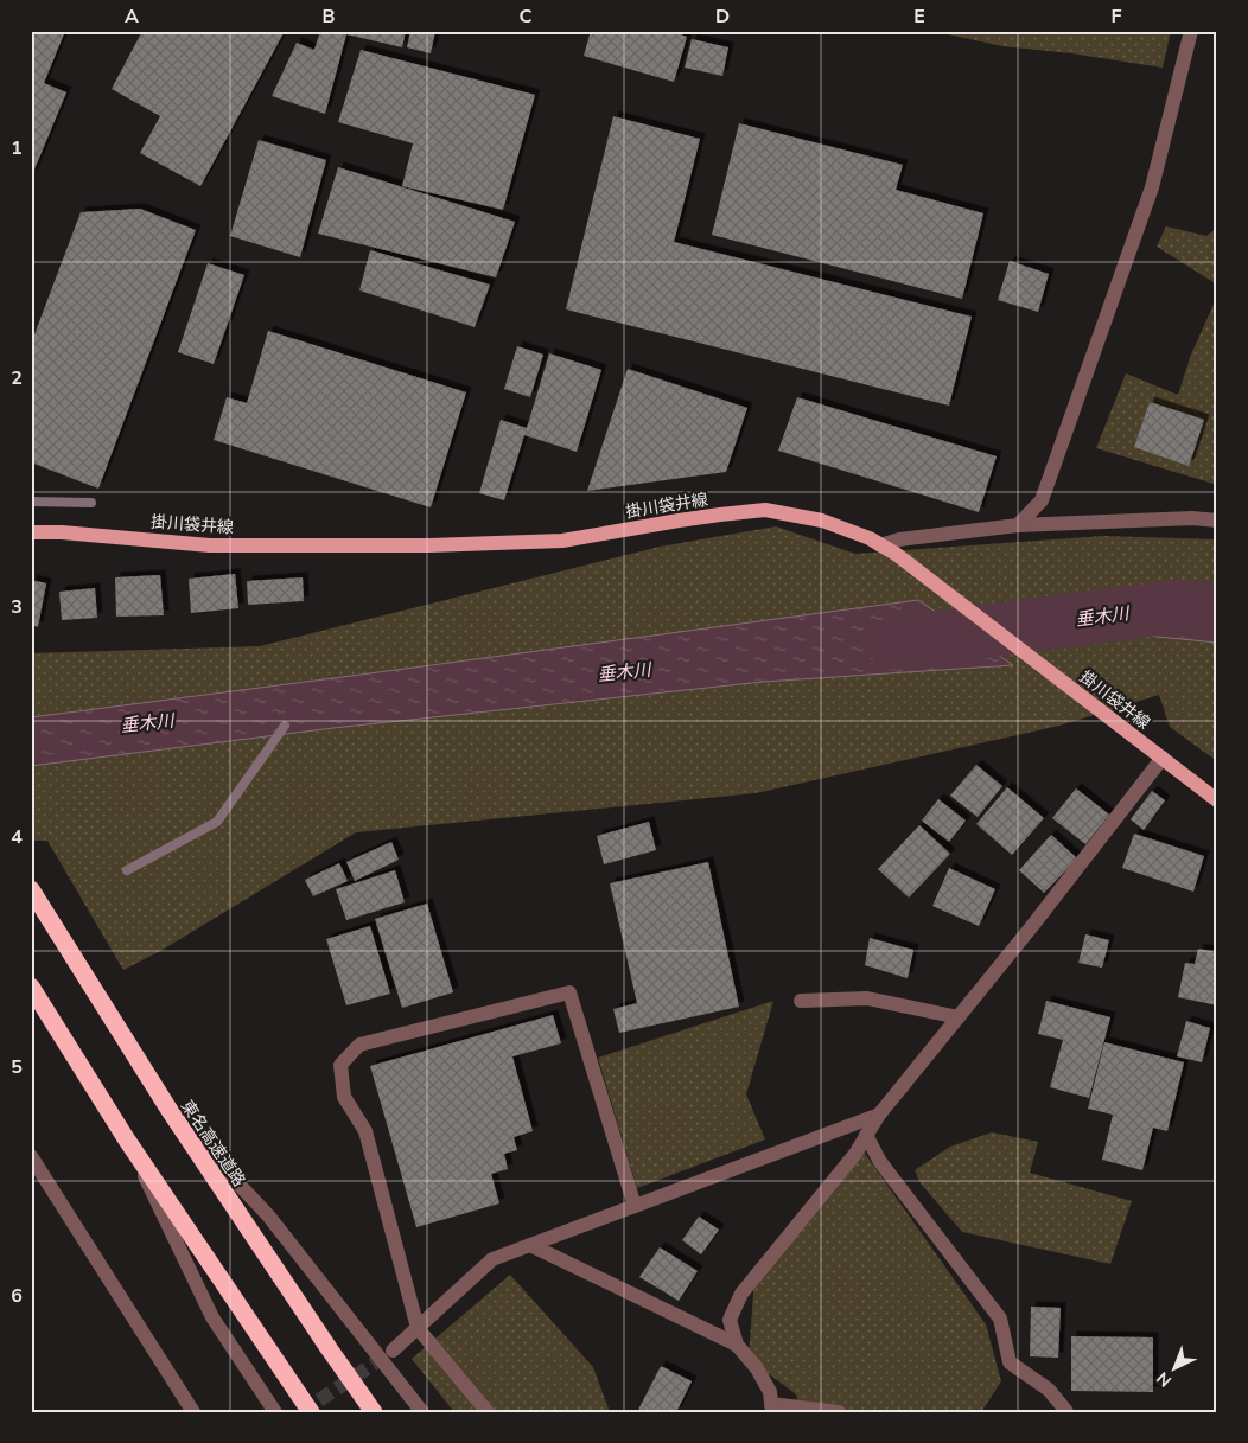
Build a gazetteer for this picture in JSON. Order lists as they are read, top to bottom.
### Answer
{
  "streets": {
    "highway": ["東名高速道路"],
    "main road": ["掛川袋井線"]
  },
  "water": ["垂木川"],
  "north": "bottom left",
  "grid": {
    "columns": [
      "A",
      "B",
      "C",
      "D",
      "E",
      "F"
    ],
    "rows": [
      "1",
      "2",
      "3",
      "4",
      "5",
      "6"
    ]
  }
}
